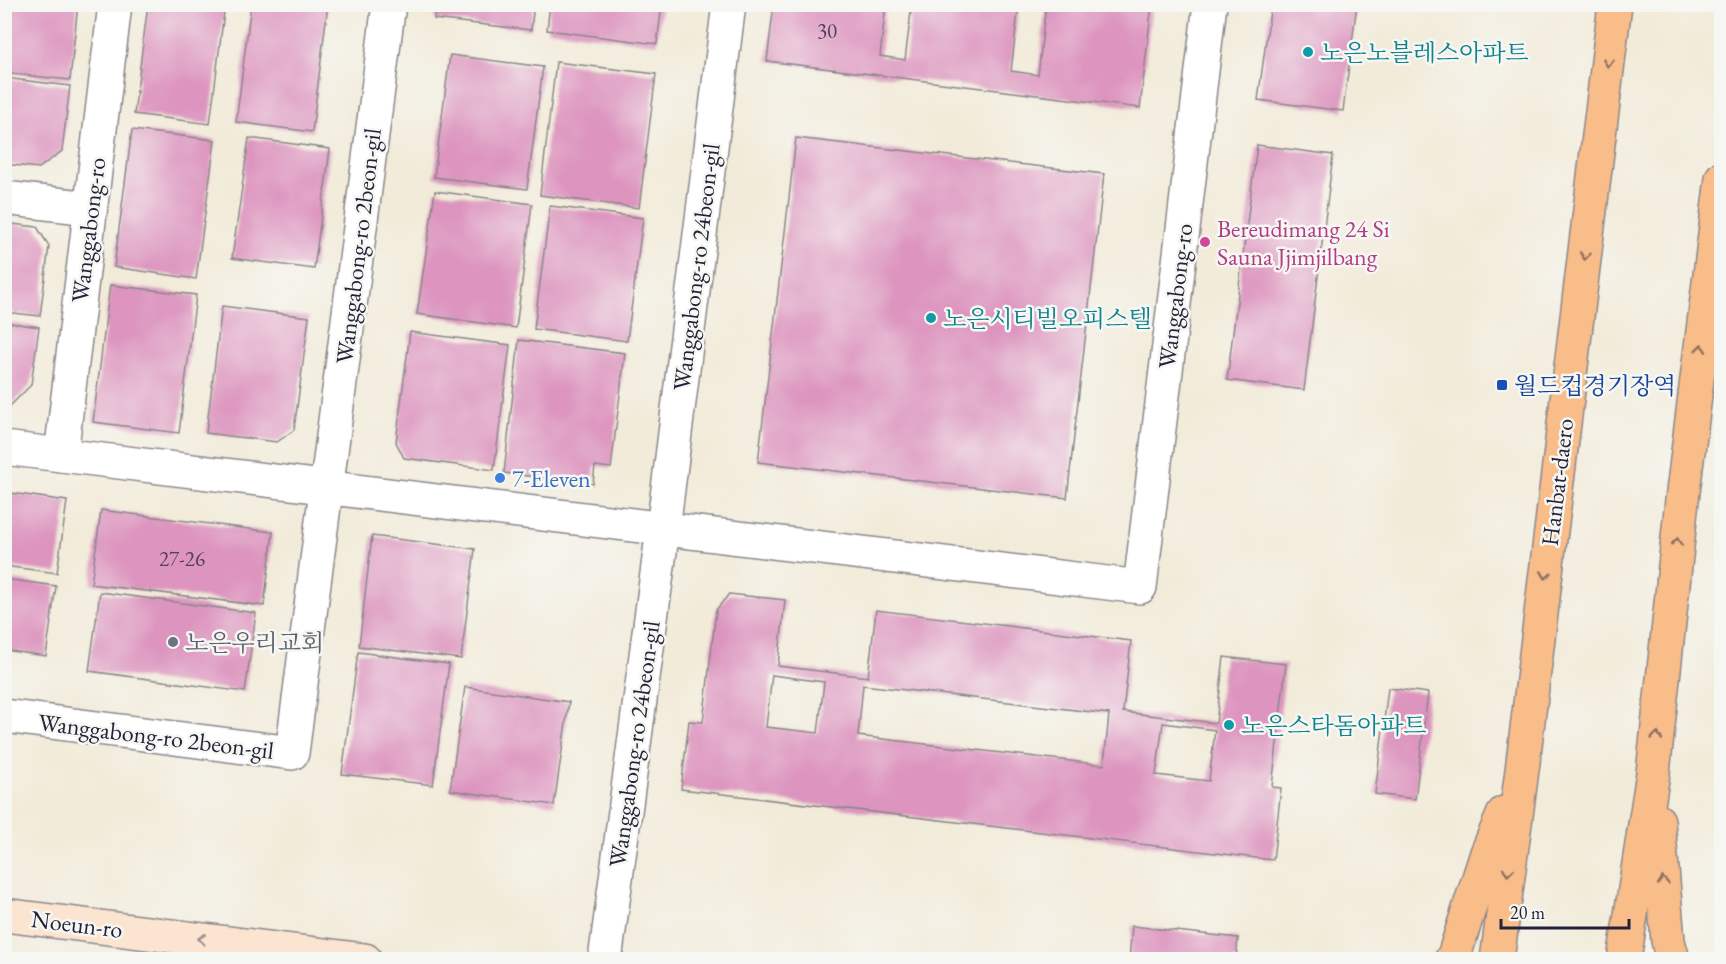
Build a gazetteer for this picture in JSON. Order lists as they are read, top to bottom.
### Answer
{
  "streets": {
    "main road": ["Hanbat-daero"],
    "street": [
      "Wanggabong-ro",
      "Wanggabong-ro 2beon-gil",
      "Wanggabong-ro 24beon-gil",
      "Noeun-ro"
    ]
  },
  "crossings": [
    ["Wanggabong-ro", "Wanggabong-ro 24beon-gil"]
  ],
  "one_way": ["Noeun-ro"],
  "places": {
    "other": [
      "노은노블레스아파트",
      "Bereudimang 24 Si Sauna Jjimjilbang",
      "노은시티빌오피스텔",
      "7-Eleven",
      "노은우리교회",
      "노은스타돔아파트"
    ],
    "transit": ["월드컵경기장역"]
  },
  "house_numbers": ["30", "27-26"],
  "scale_bar": "20 m"
}
